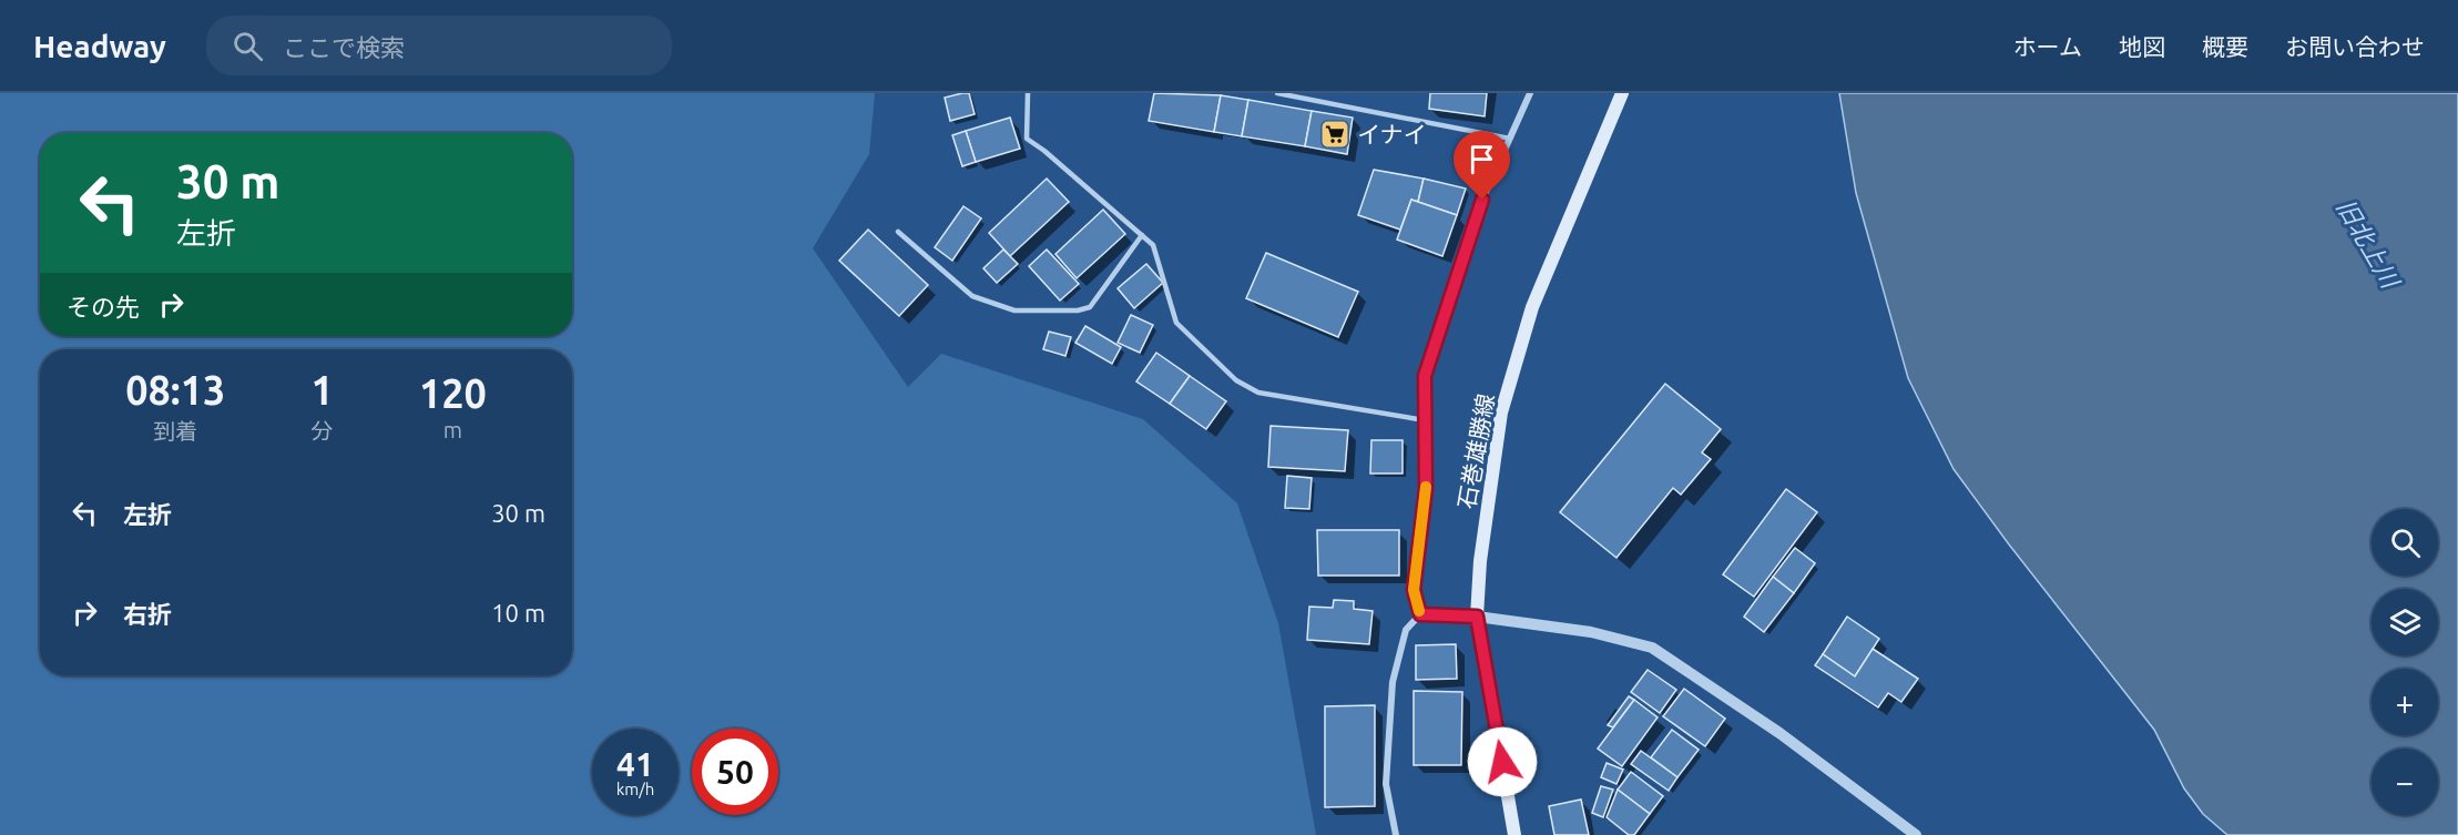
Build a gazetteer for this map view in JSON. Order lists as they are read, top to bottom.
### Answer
{
  "streets": {
    "main road": ["石巻雄勝線"]
  },
  "water": ["旧北上川"],
  "places": {
    "supermarket": ["イナイ"]
  },
  "page": {
    "header": "Headway",
    "search": "ここで検索",
    "nav": [
      "ホーム",
      "地図",
      "概要",
      "お問い合わせ"
    ],
    "turn": ["30 m", "左折"],
    "then": "その先",
    "eta": [
      "08:13",
      "到着",
      "1",
      "分",
      "120",
      "m"
    ],
    "list": [
      {
        "name": "左折",
        "value": "30 m"
      },
      {
        "name": "右折",
        "value": "10 m"
      }
    ],
    "map_buttons": ["+", "−"],
    "speed": "41 km/h",
    "limit": "50"
  }
}
